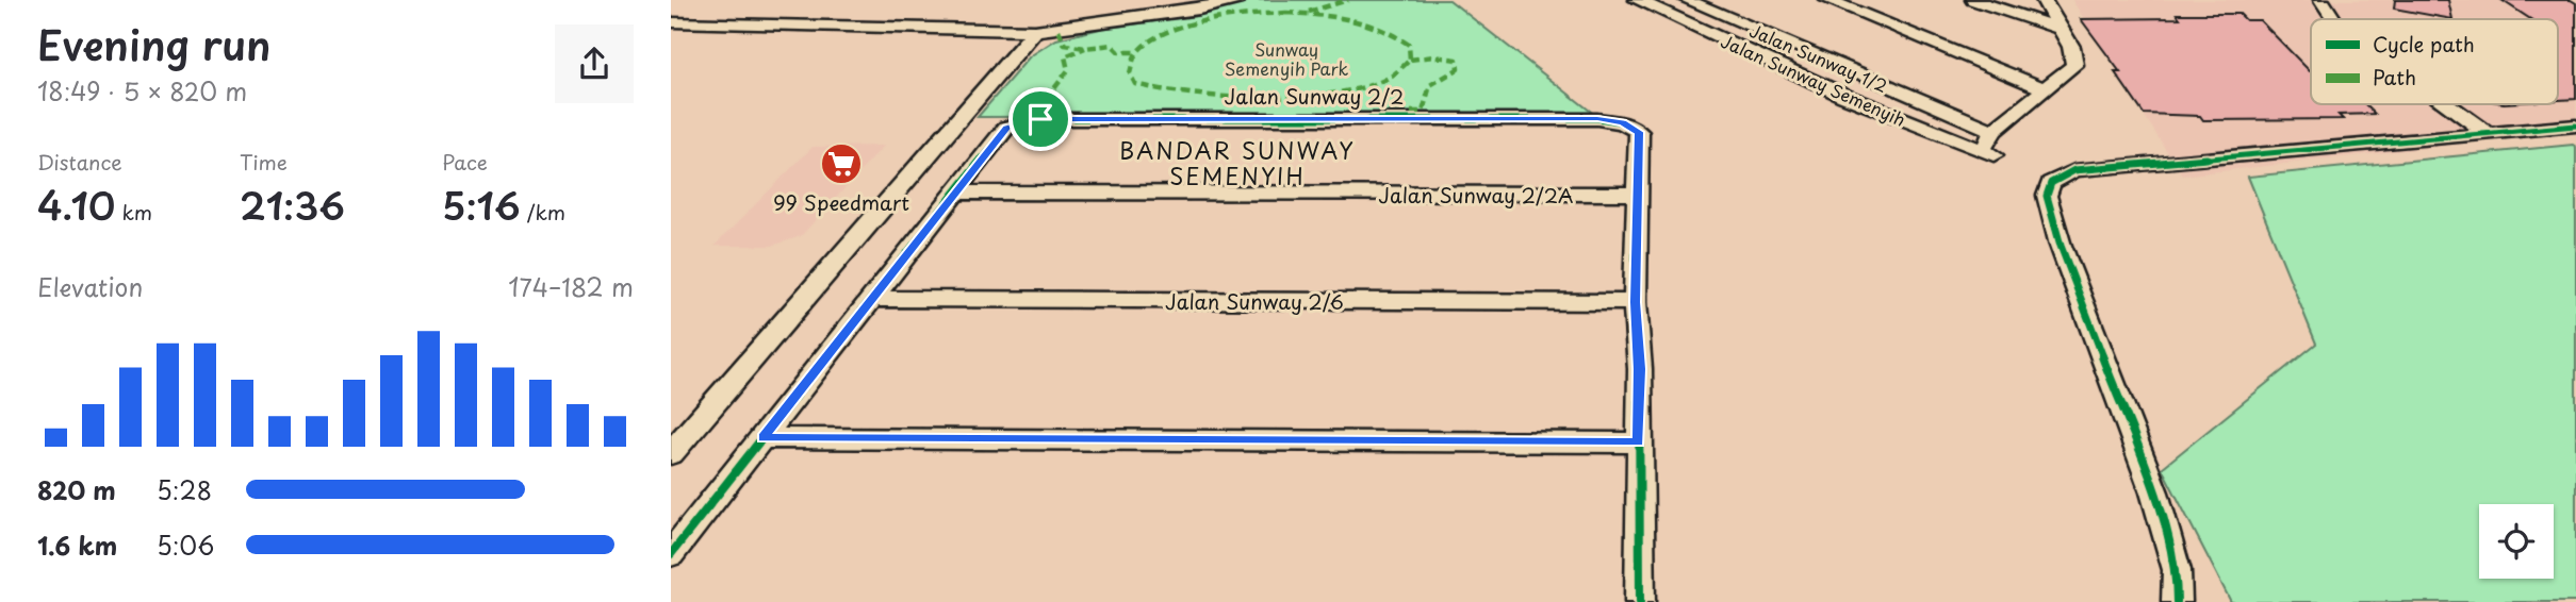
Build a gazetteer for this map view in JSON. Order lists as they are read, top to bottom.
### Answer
{
  "streets": {
    "street": [
      "Jalan Sunway 1/2",
      "Jalan Sunway Semenyih",
      "Jalan Sunway 2/2",
      "Jalan Sunway 2/2A",
      "Jalan Sunway 2/6"
    ]
  },
  "crossings": [
    ["Jalan Sunway 1/2", "Jalan Sunway Semenyih"],
    ["Jalan Sunway 2/2", "Jalan Sunway 2/2A"]
  ],
  "districts": ["BANDAR SUNWAY SEMENYIH"],
  "parks": ["Sunway Semenyih Park"],
  "places": {
    "supermarket": ["99 Speedmart"]
  },
  "legend": ["Cycle path", "Path"],
  "page": {
    "heading": ["Evening run", "18:49 · 5 × 820 m"],
    "stats": [
      ["Distance", "4.10 km"],
      ["Time", "21:36"],
      ["Pace", "5:16 /km"]
    ],
    "chart": ["Elevation", "174–182 m"],
    "list": [
      {
        "name": "820 m",
        "note": "5:28"
      },
      {
        "name": "1.6 km",
        "note": "5:06"
      }
    ]
  }
}
